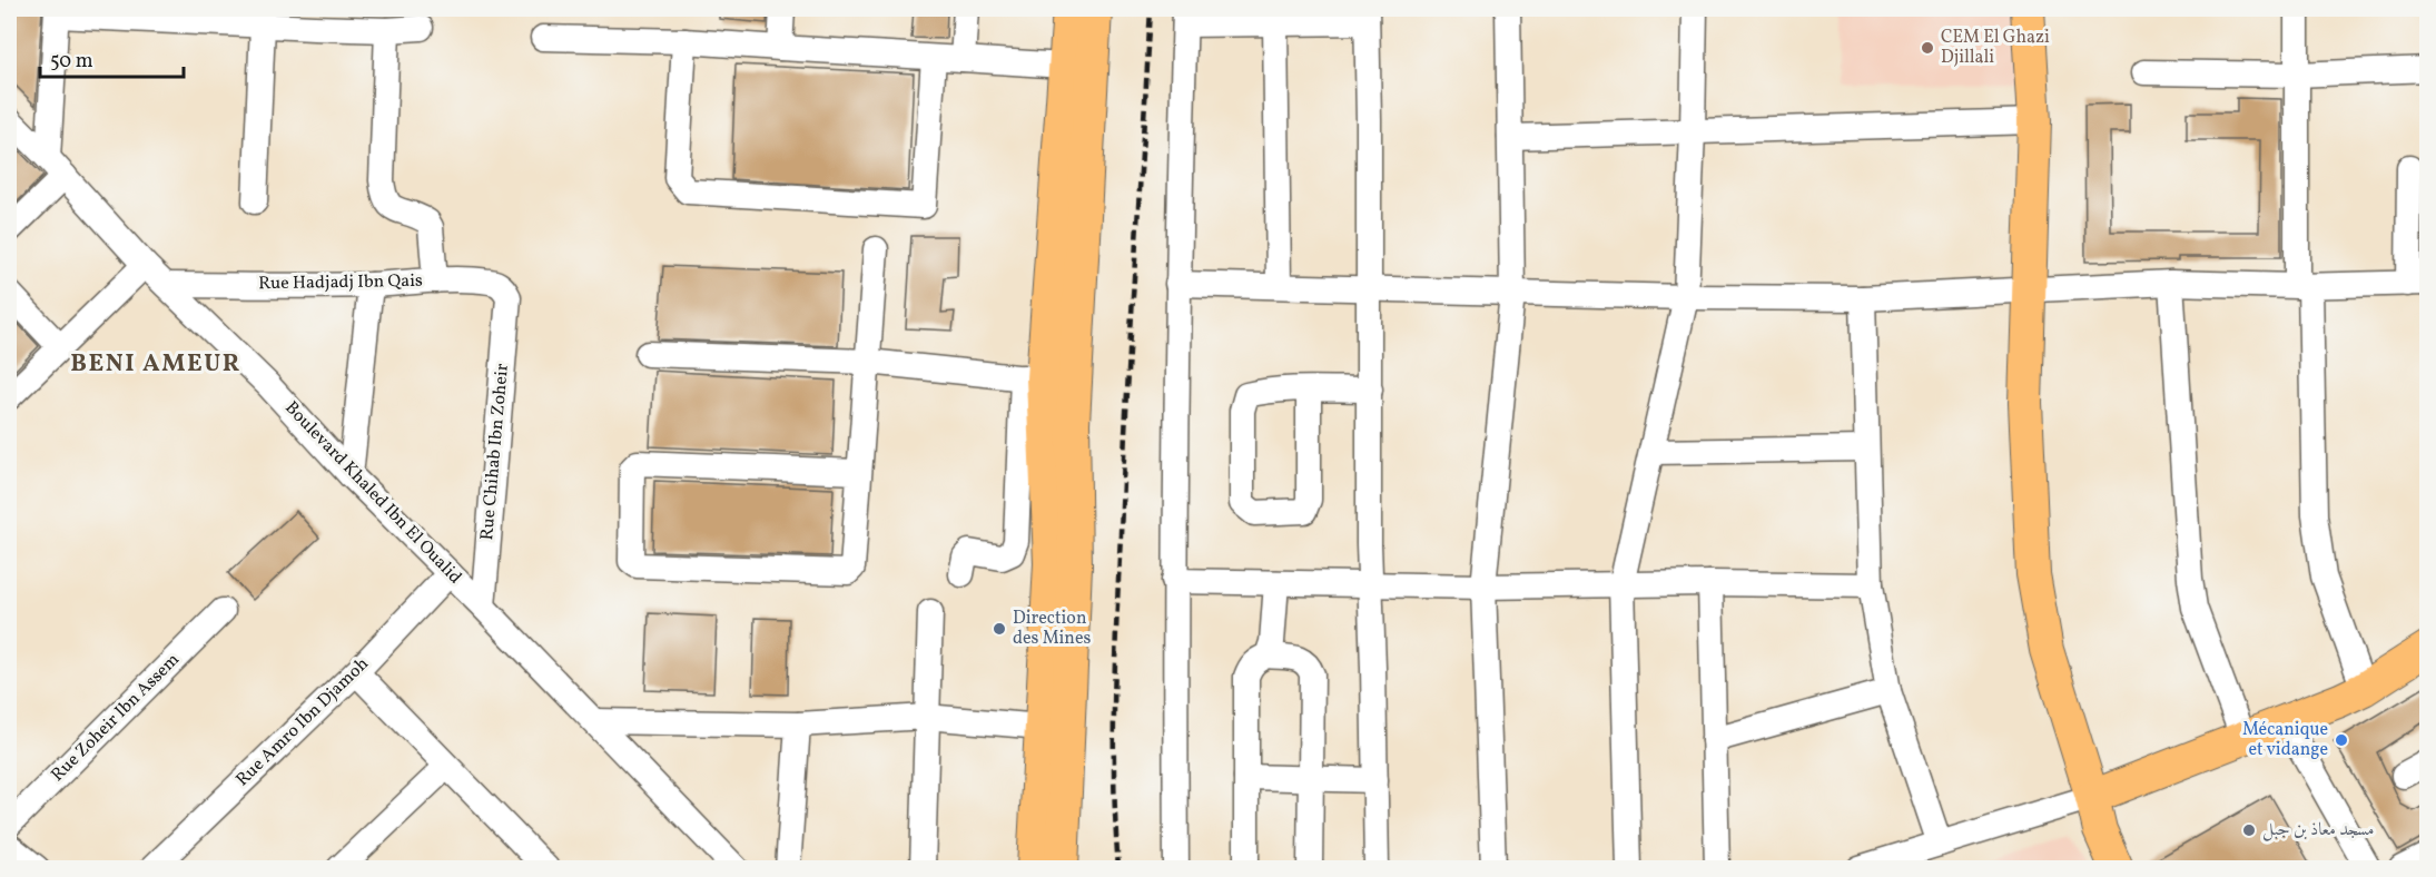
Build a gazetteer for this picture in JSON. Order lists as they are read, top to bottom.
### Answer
{
  "streets": {
    "street": [
      "Rue Hadjadj Ibn Qais",
      "Rue Chihab Ibn Zoheir",
      "Boulevard Khaled Ibn El Oualid",
      "Rue Zoheir Ibn Assem",
      "Rue Amro Ibn Djamoh"
    ]
  },
  "crossings": [
    ["Rue Hadjadj Ibn Qais", "Rue Chihab Ibn Zoheir"],
    ["Rue Hadjadj Ibn Qais", "Boulevard Khaled Ibn El Oualid"],
    ["Rue Chihab Ibn Zoheir", "Boulevard Khaled Ibn El Oualid"],
    ["Boulevard Khaled Ibn El Oualid", "Rue Amro Ibn Djamoh"]
  ],
  "districts": ["BENI AMEUR"],
  "places": [
    "CEM El Ghazi Djillali",
    "Direction des Mines",
    "Mécanique et vidange",
    "مسجد معاذ بن جبل"
  ],
  "scale_bar": "50 m"
}
